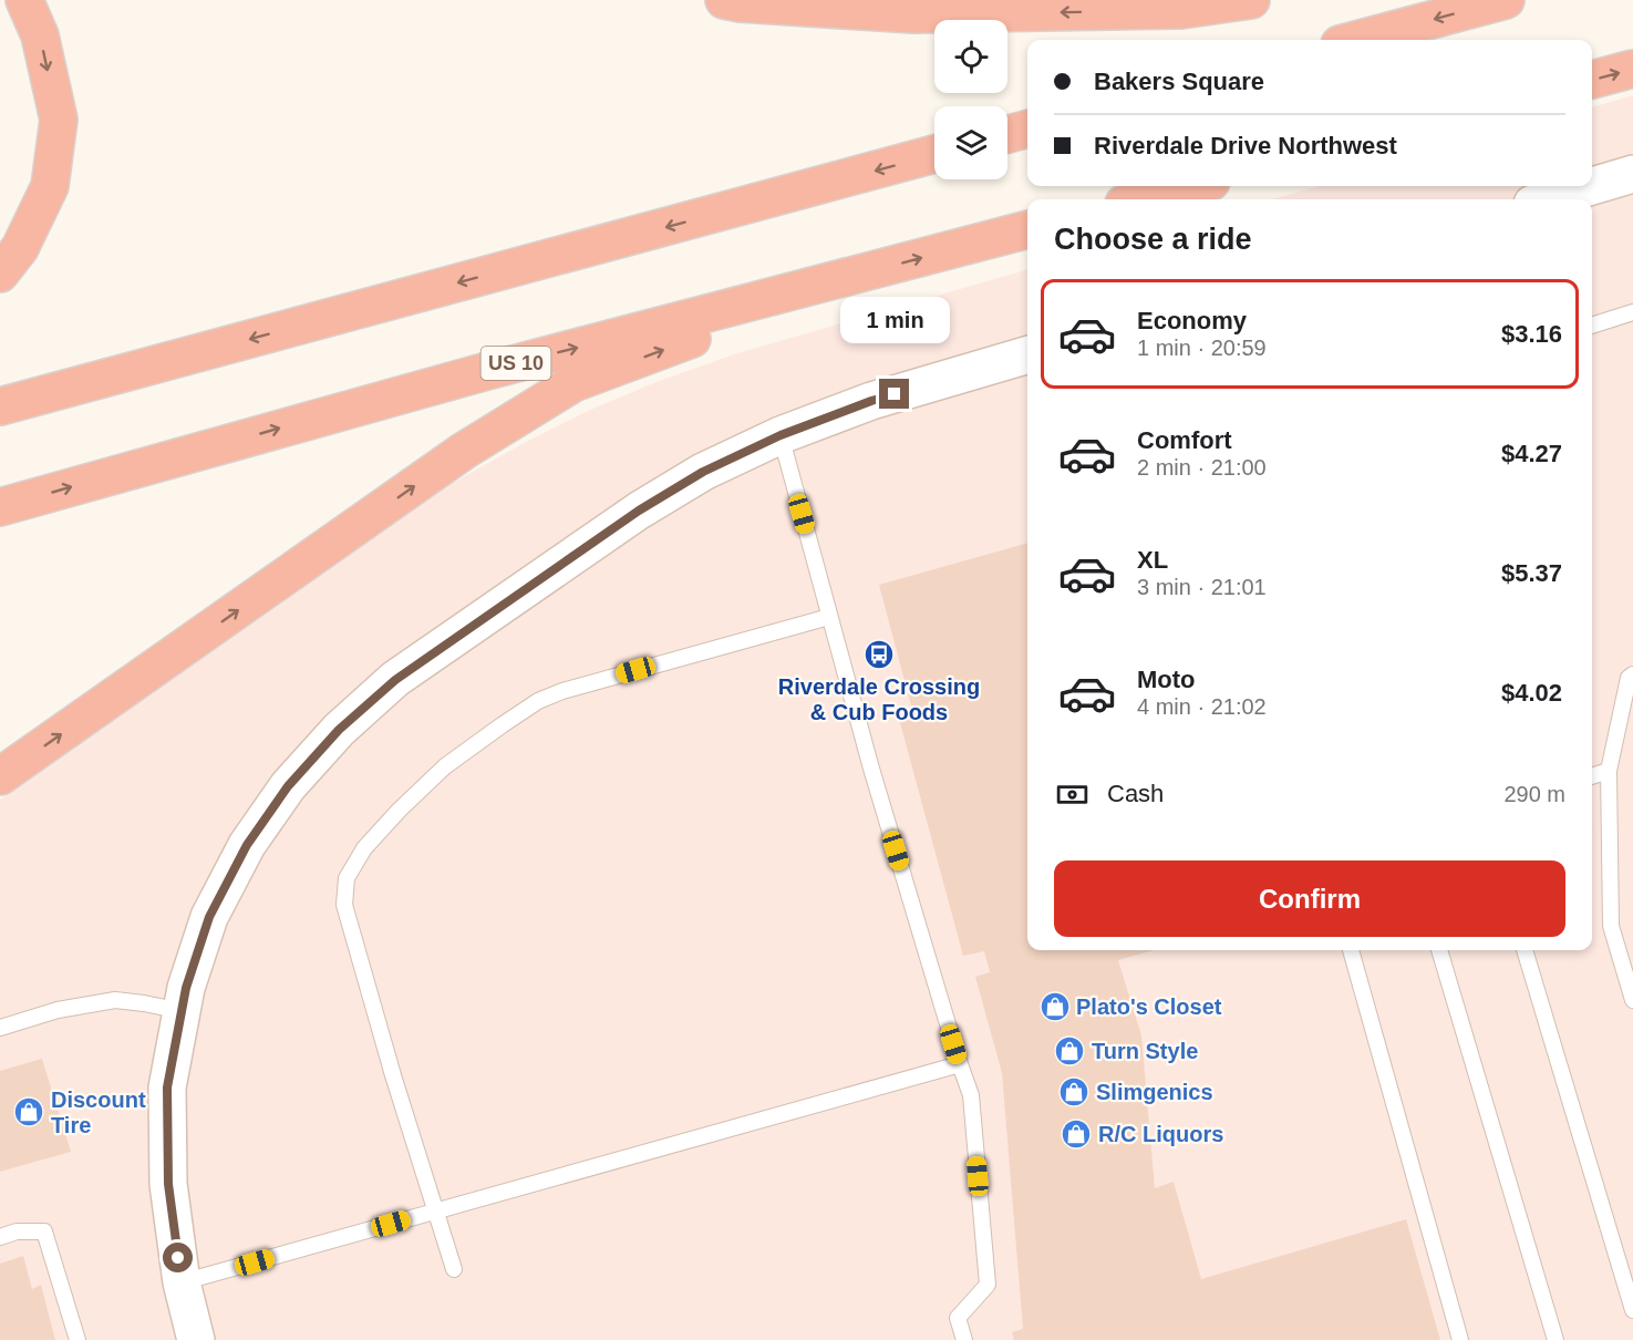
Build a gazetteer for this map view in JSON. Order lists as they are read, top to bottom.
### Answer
{
  "streets": {
    "highway": ["US 10"]
  },
  "places": {
    "bus stop": ["Riverdale Crossing & Cub Foods"],
    "shop": [
      "Plato's Closet",
      "Turn Style",
      "Slimgenics",
      "Discount Tire",
      "R/C Liquors"
    ]
  },
  "page": {
    "banner": ["Bakers Square", "Riverdale Drive Northwest"],
    "heading": "Choose a ride",
    "list": [
      {
        "name": "Economy",
        "note": "1 min · 20:59",
        "value": "$3.16"
      },
      {
        "name": "Comfort",
        "note": "2 min · 21:00",
        "value": "$4.27"
      },
      {
        "name": "XL",
        "note": "3 min · 21:01",
        "value": "$5.37"
      },
      {
        "name": "Moto",
        "note": "4 min · 21:02",
        "value": "$4.02"
      }
    ],
    "bubble": "1 min",
    "pay": ["Cash", "290 m"],
    "buttons": "Confirm"
  }
}
